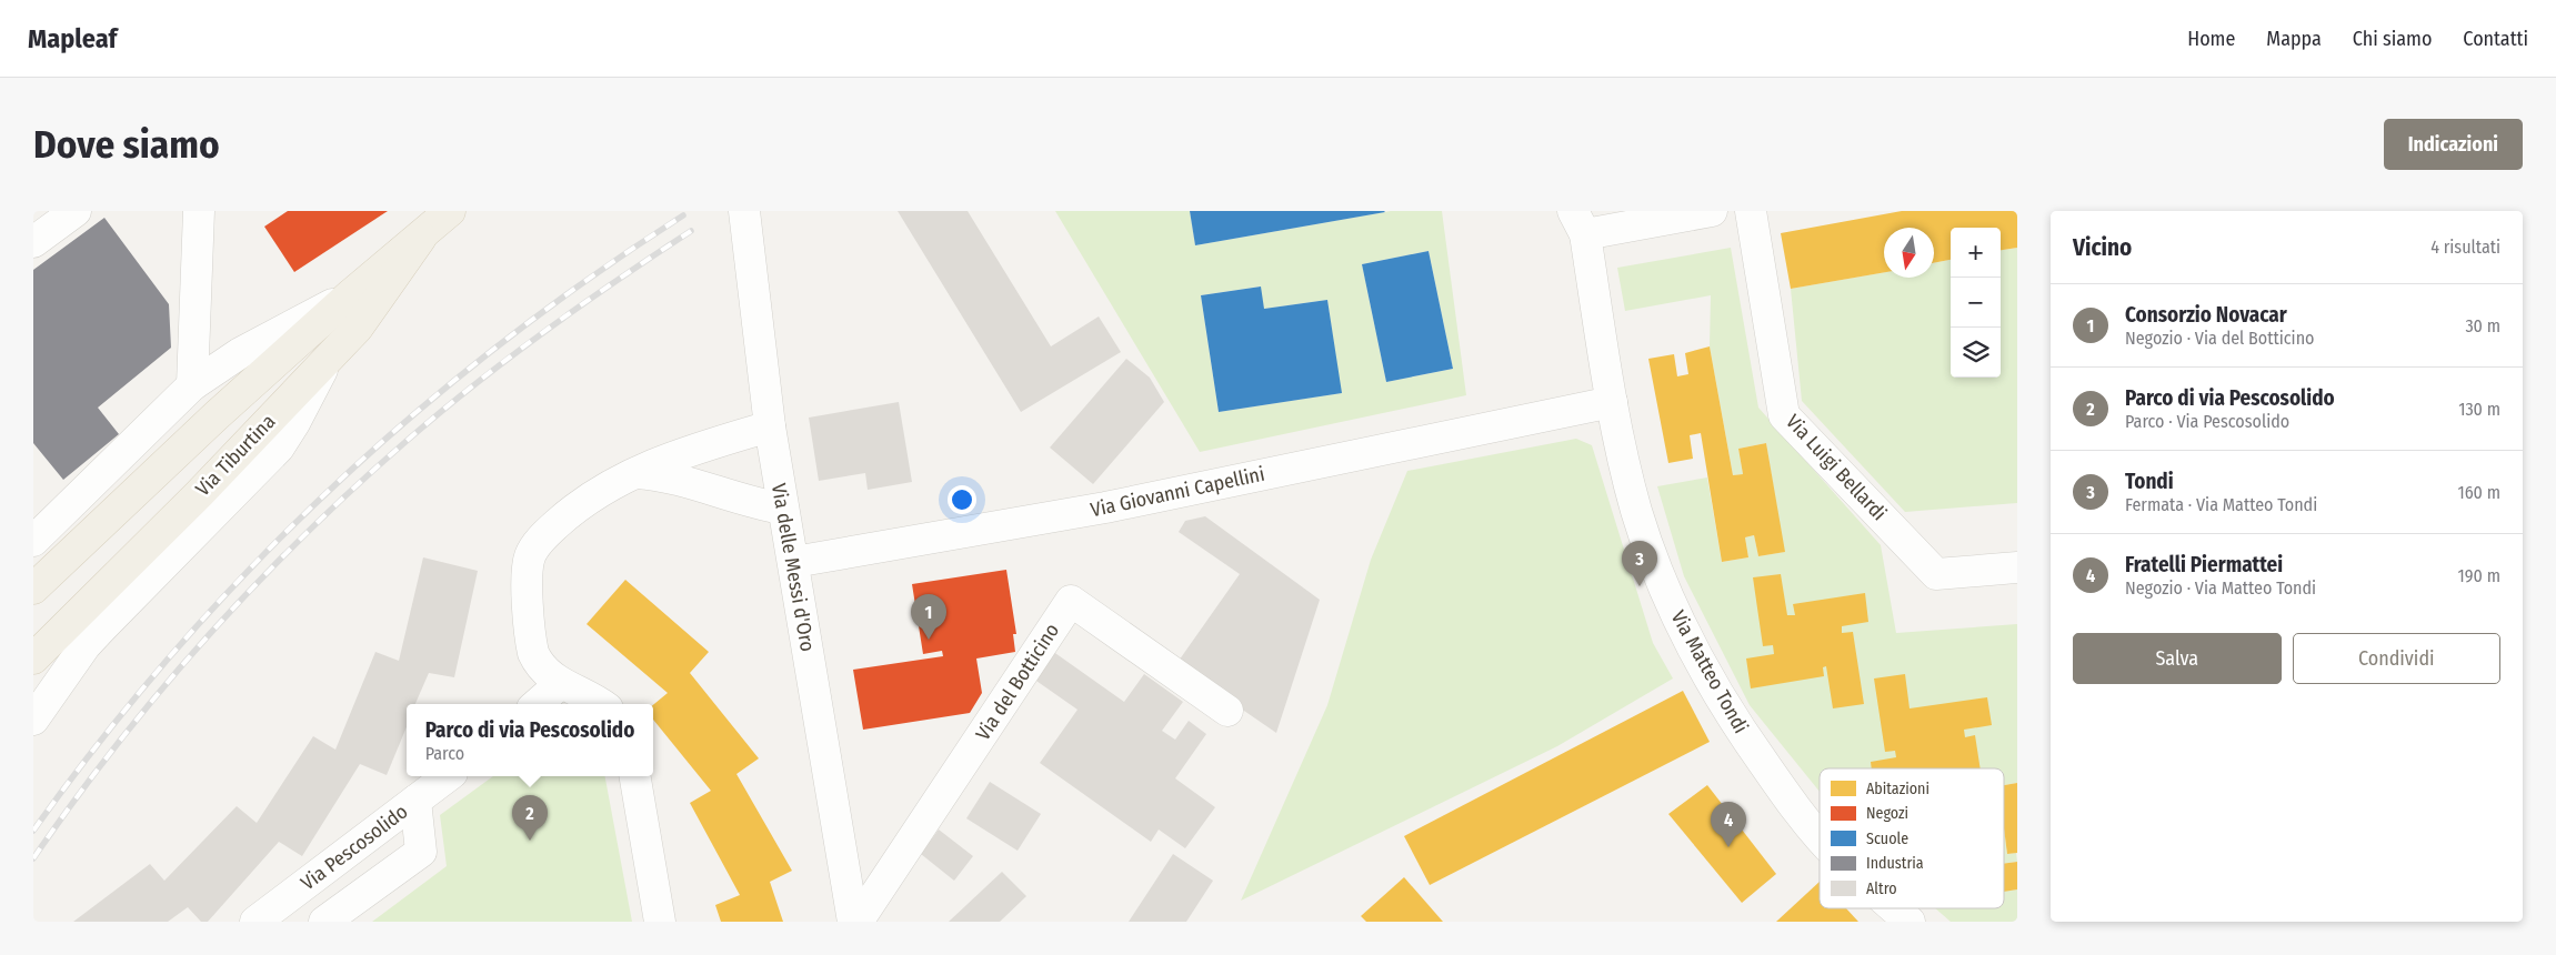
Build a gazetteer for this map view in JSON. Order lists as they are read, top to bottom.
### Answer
{
  "streets": {
    "main road": ["Via Tiburtina"],
    "street": [
      "Via Luigi Bellardi",
      "Via Giovanni Capellini",
      "Via delle Messi d'Oro",
      "Via Matteo Tondi",
      "Via del Botticino",
      "Via Pescosolido"
    ]
  },
  "crossings": [
    ["Via Giovanni Capellini", "Via delle Messi d'Oro"],
    ["Via Giovanni Capellini", "Via Matteo Tondi"]
  ],
  "legend": [
    "Abitazioni",
    "Negozi",
    "Scuole",
    "Industria",
    "Altro"
  ],
  "north": "bottom",
  "page": {
    "header": "Mapleaf",
    "nav": [
      "Home",
      "Mappa",
      "Chi siamo",
      "Contatti"
    ],
    "buttons": [
      "Indicazioni",
      ["Salva", "Condividi"]
    ],
    "title": "Dove siamo",
    "heading": ["Vicino", "4 risultati"],
    "map_buttons": ["+", "−"],
    "list": [
      {
        "mark": "1",
        "name": "Consorzio Novacar",
        "note": "Negozio · Via del Botticino",
        "value": "30 m"
      },
      {
        "mark": "2",
        "name": "Parco di via Pescosolido",
        "note": "Parco · Via Pescosolido",
        "value": "130 m"
      },
      {
        "mark": "3",
        "name": "Tondi",
        "note": "Fermata · Via Matteo Tondi",
        "value": "160 m"
      },
      {
        "mark": "4",
        "name": "Fratelli Piermattei",
        "note": "Negozio · Via Matteo Tondi",
        "value": "190 m"
      }
    ],
    "pins": [
      "3",
      "1",
      "2",
      "4"
    ],
    "popup": ["Parco di via Pescosolido", "Parco"]
  }
}
